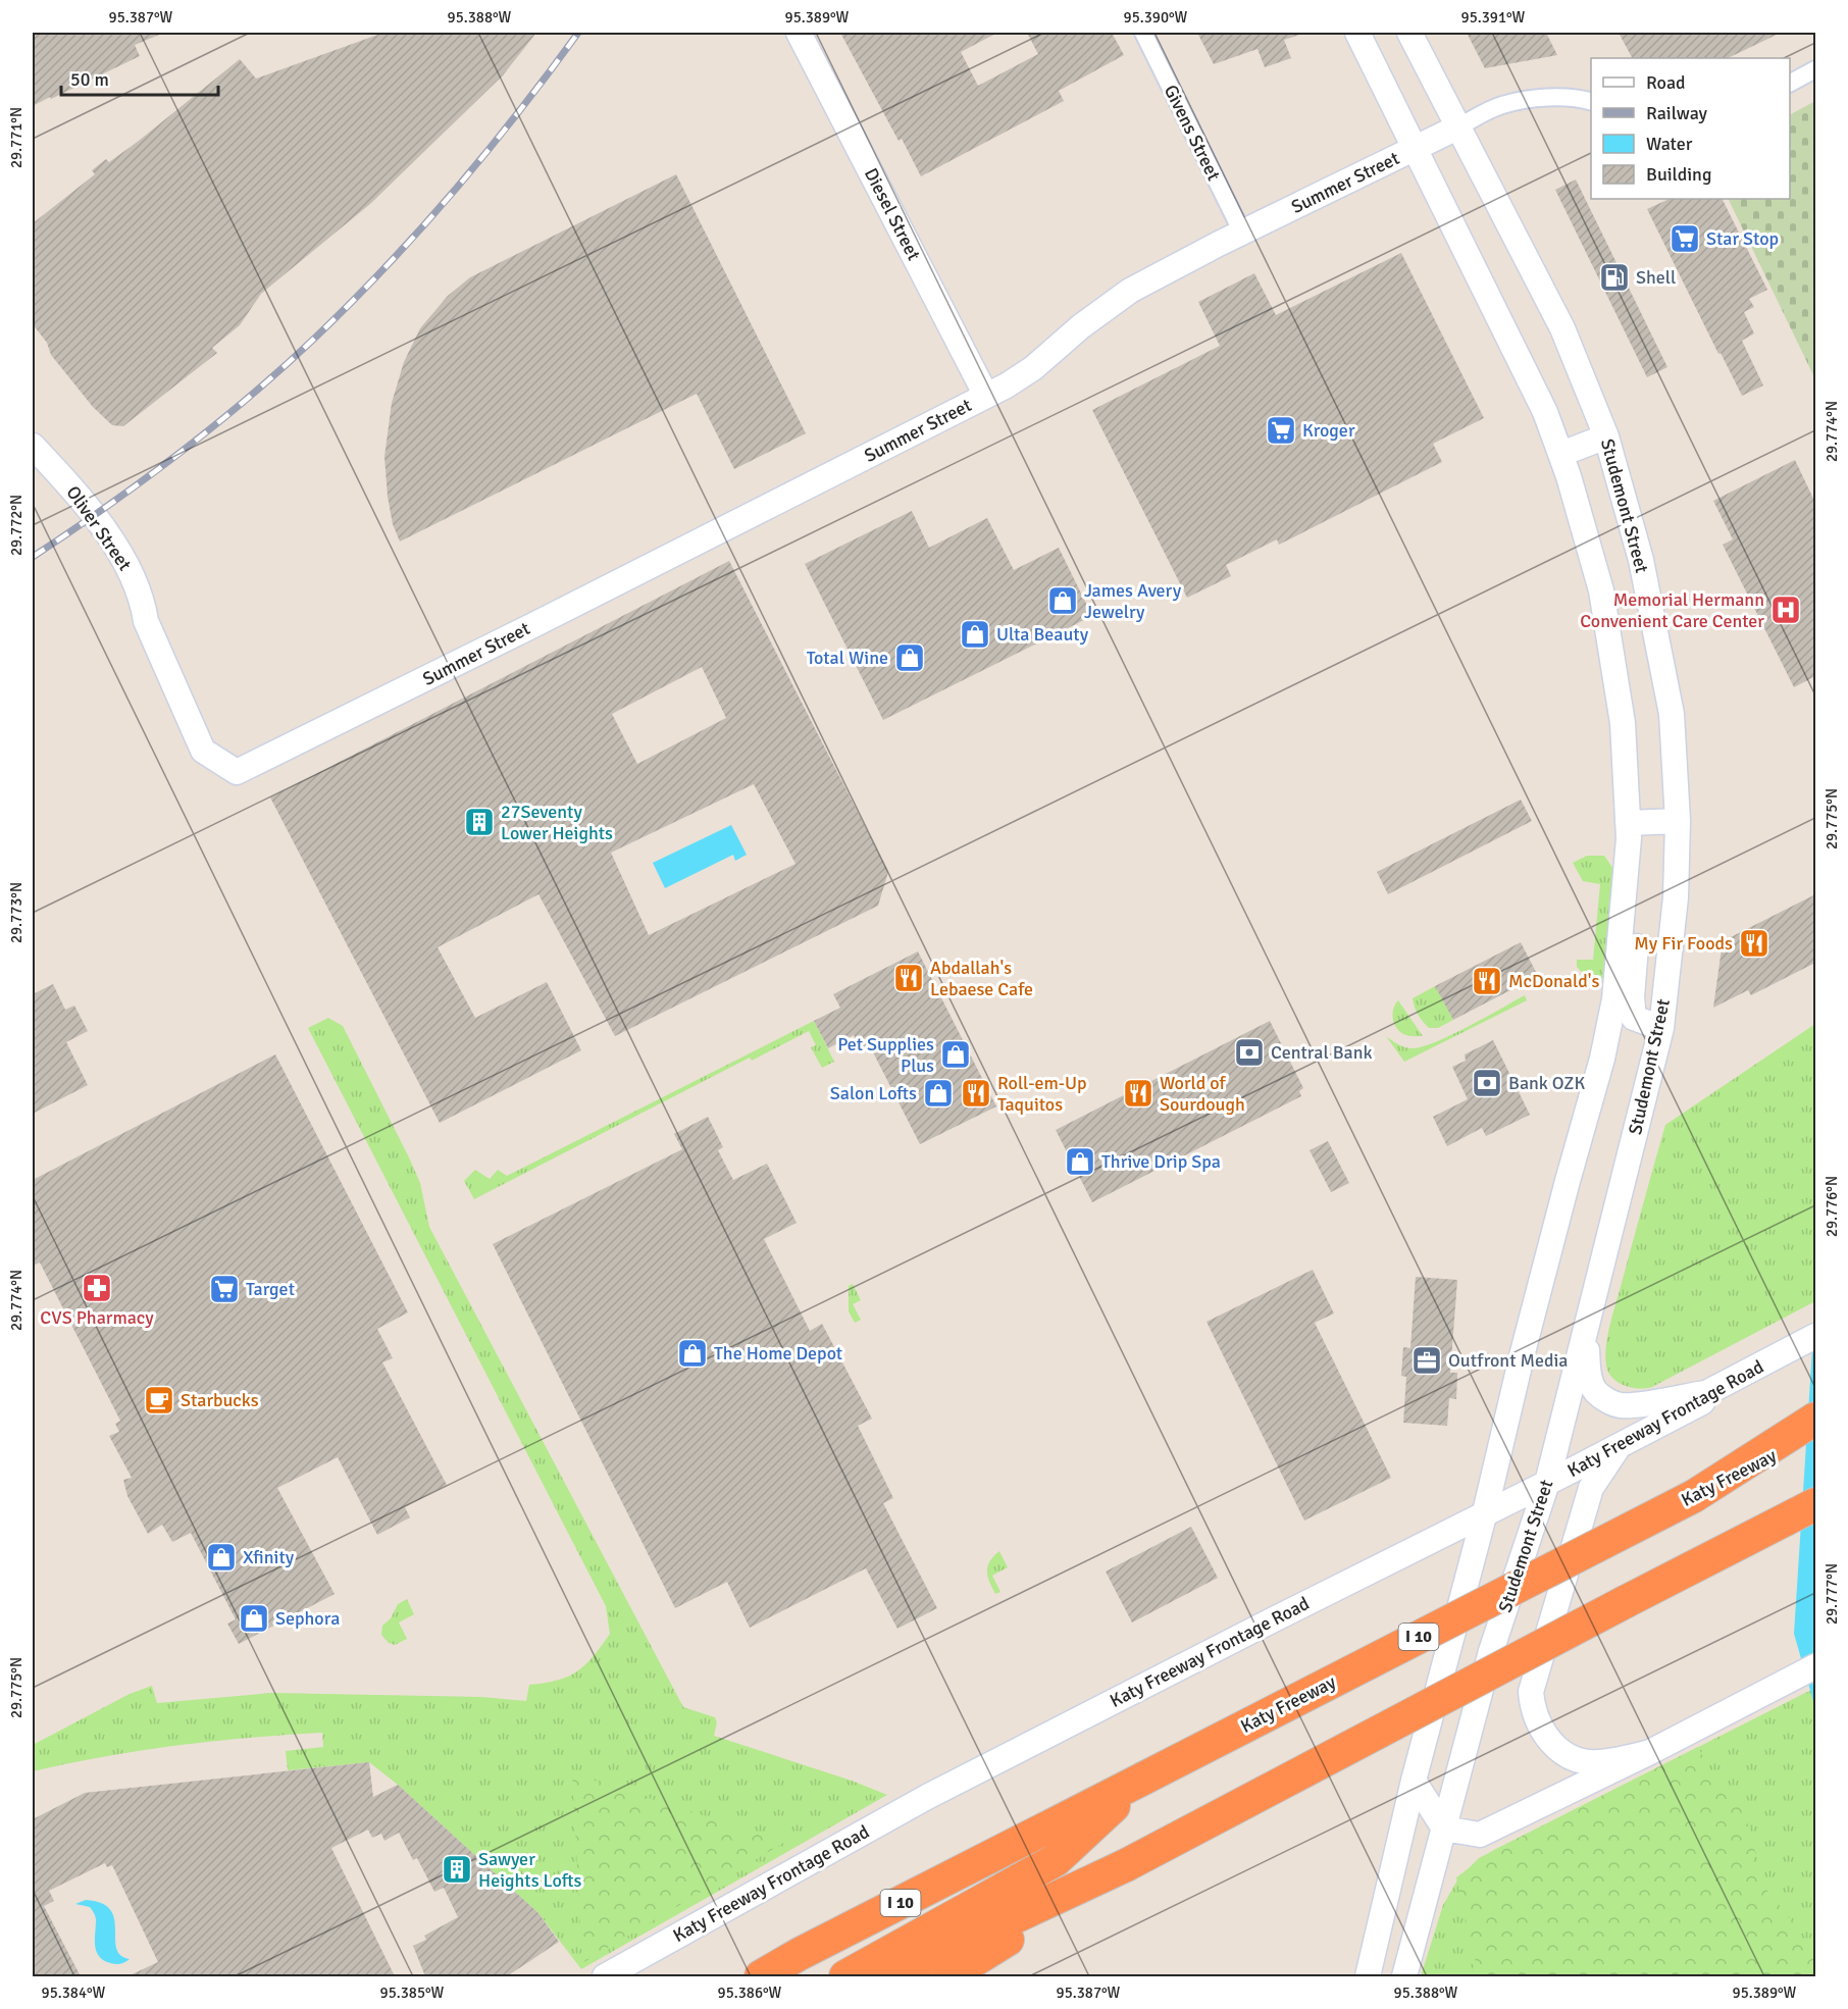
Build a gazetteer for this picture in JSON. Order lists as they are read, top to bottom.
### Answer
{
  "streets": {
    "highway": ["Katy Freeway", "I 10"],
    "main road": [
      "Summer Street",
      "Diesel Street",
      "Studemont Street",
      "Oliver Street",
      "Katy Freeway Frontage Road"
    ],
    "street": ["Givens Street"]
  },
  "crossings": [
    ["Givens Street", "Summer Street"],
    ["Summer Street", "Diesel Street"],
    ["Summer Street", "Studemont Street"],
    ["Summer Street", "Oliver Street"],
    ["Studemont Street", "Katy Freeway Frontage Road"]
  ],
  "places": {
    "supermarket": ["Star Stop", "Kroger", "Target"],
    "fuel station": ["Shell"],
    "shop": [
      "James Avery Jewelry",
      "Ulta Beauty",
      "Total Wine",
      "Pet Supplies Plus",
      "Salon Lofts",
      "Thrive Drip Spa",
      "The Home Depot",
      "Xfinity",
      "Sephora"
    ],
    "hospital": ["Memorial Hermann Convenient Care Center"],
    "building": ["27Seventy Lower Heights", "Sawyer Heights Lofts"],
    "restaurant": [
      "My Fir Foods",
      "Abdallah's Lebaese Cafe",
      "McDonald's",
      "Roll-em-Up Taquitos",
      "World of Sourdough"
    ],
    "bank": ["Central Bank", "Bank OZK"],
    "pharmacy": ["CVS Pharmacy"],
    "office": ["Outfront Media"],
    "cafe": ["Starbucks"]
  },
  "legend": [
    "Road",
    "Railway",
    "Water",
    "Building"
  ],
  "scale_bar": "50 m",
  "coordinates": [
    "95.387°W",
    "95.388°W",
    "95.389°W",
    "95.390°W",
    "95.391°W",
    "29.771°N",
    "29.774°N",
    "29.772°N",
    "29.775°N",
    "29.773°N",
    "29.776°N",
    "29.777°N",
    "95.384°W",
    "95.385°W",
    "95.386°W"
  ]
}
